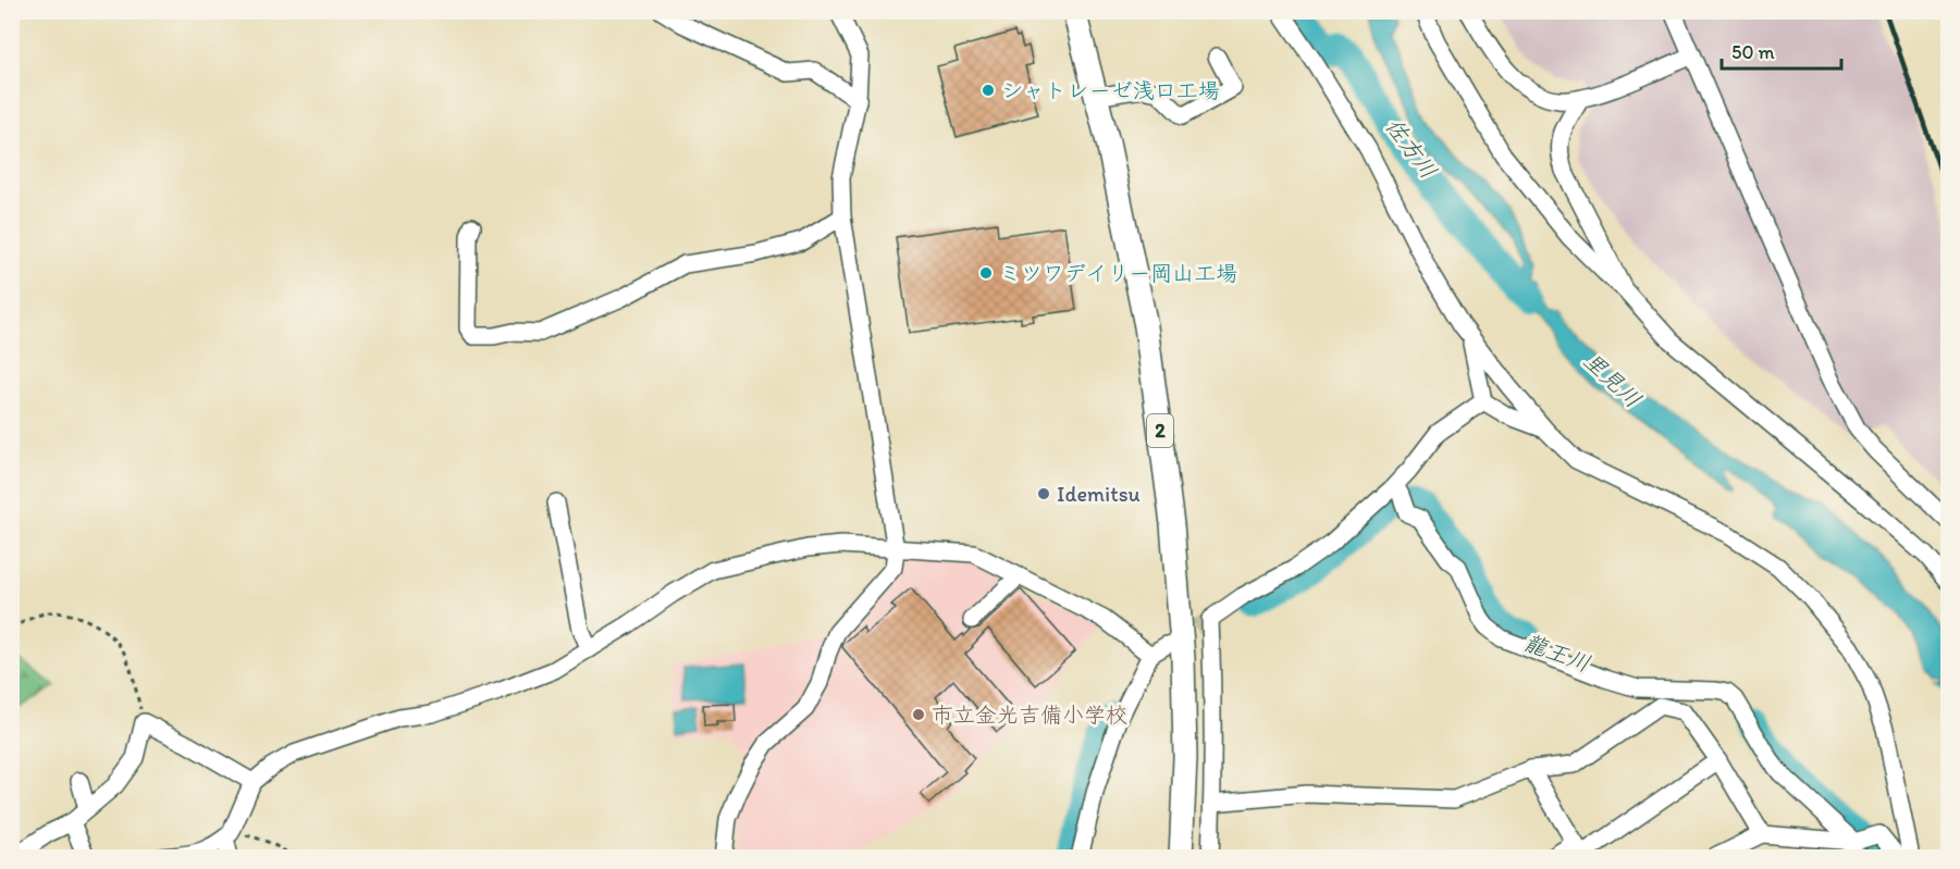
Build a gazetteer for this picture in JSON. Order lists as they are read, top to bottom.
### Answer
{
  "streets": {
    "highway": ["2"]
  },
  "water": ["佐方川", "里見川", "龍王川"],
  "places": [
    "シャトレーゼ浅口工場",
    "ミツワデイリー岡山工場",
    "Idemitsu",
    "市立金光吉備小学校"
  ],
  "scale_bar": "50 m"
}
